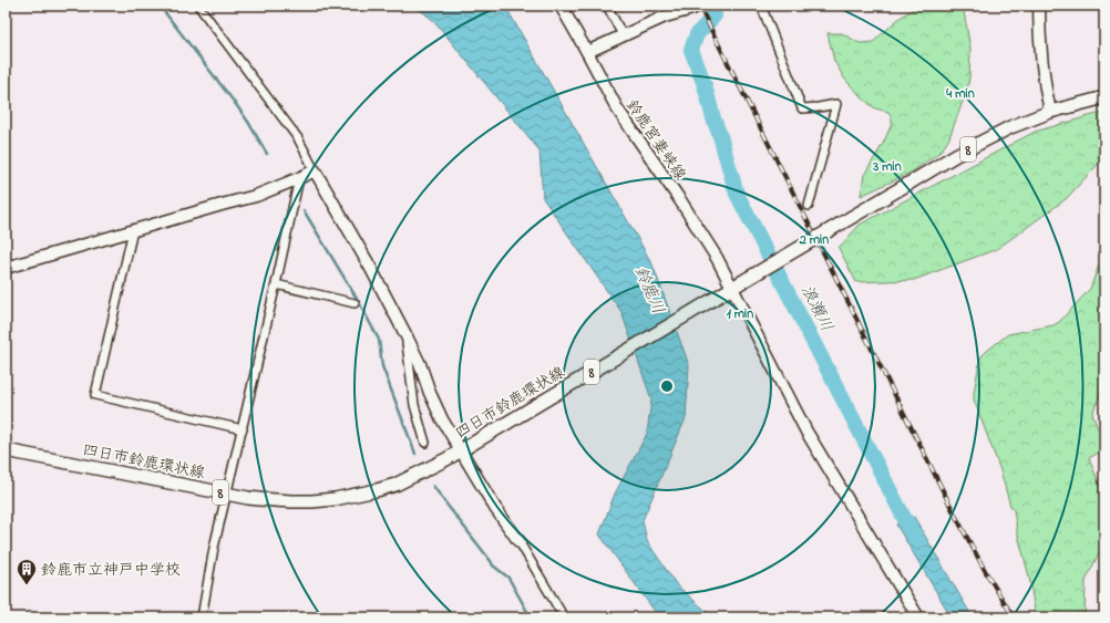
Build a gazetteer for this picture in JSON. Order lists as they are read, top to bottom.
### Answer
{
  "streets": {
    "main road": ["8", "四日市鈴鹿環状線"],
    "street": ["鈴鹿宮妻峡線"]
  },
  "crossings": [
    ["鈴鹿宮妻峡線", "四日市鈴鹿環状線"]
  ],
  "water": ["鈴鹿川", "浪瀬川"],
  "places": {
    "building": ["鈴鹿市立神戸中学校"]
  },
  "rings": [
    "4 min",
    "3 min",
    "2 min",
    "1 min"
  ]
}
